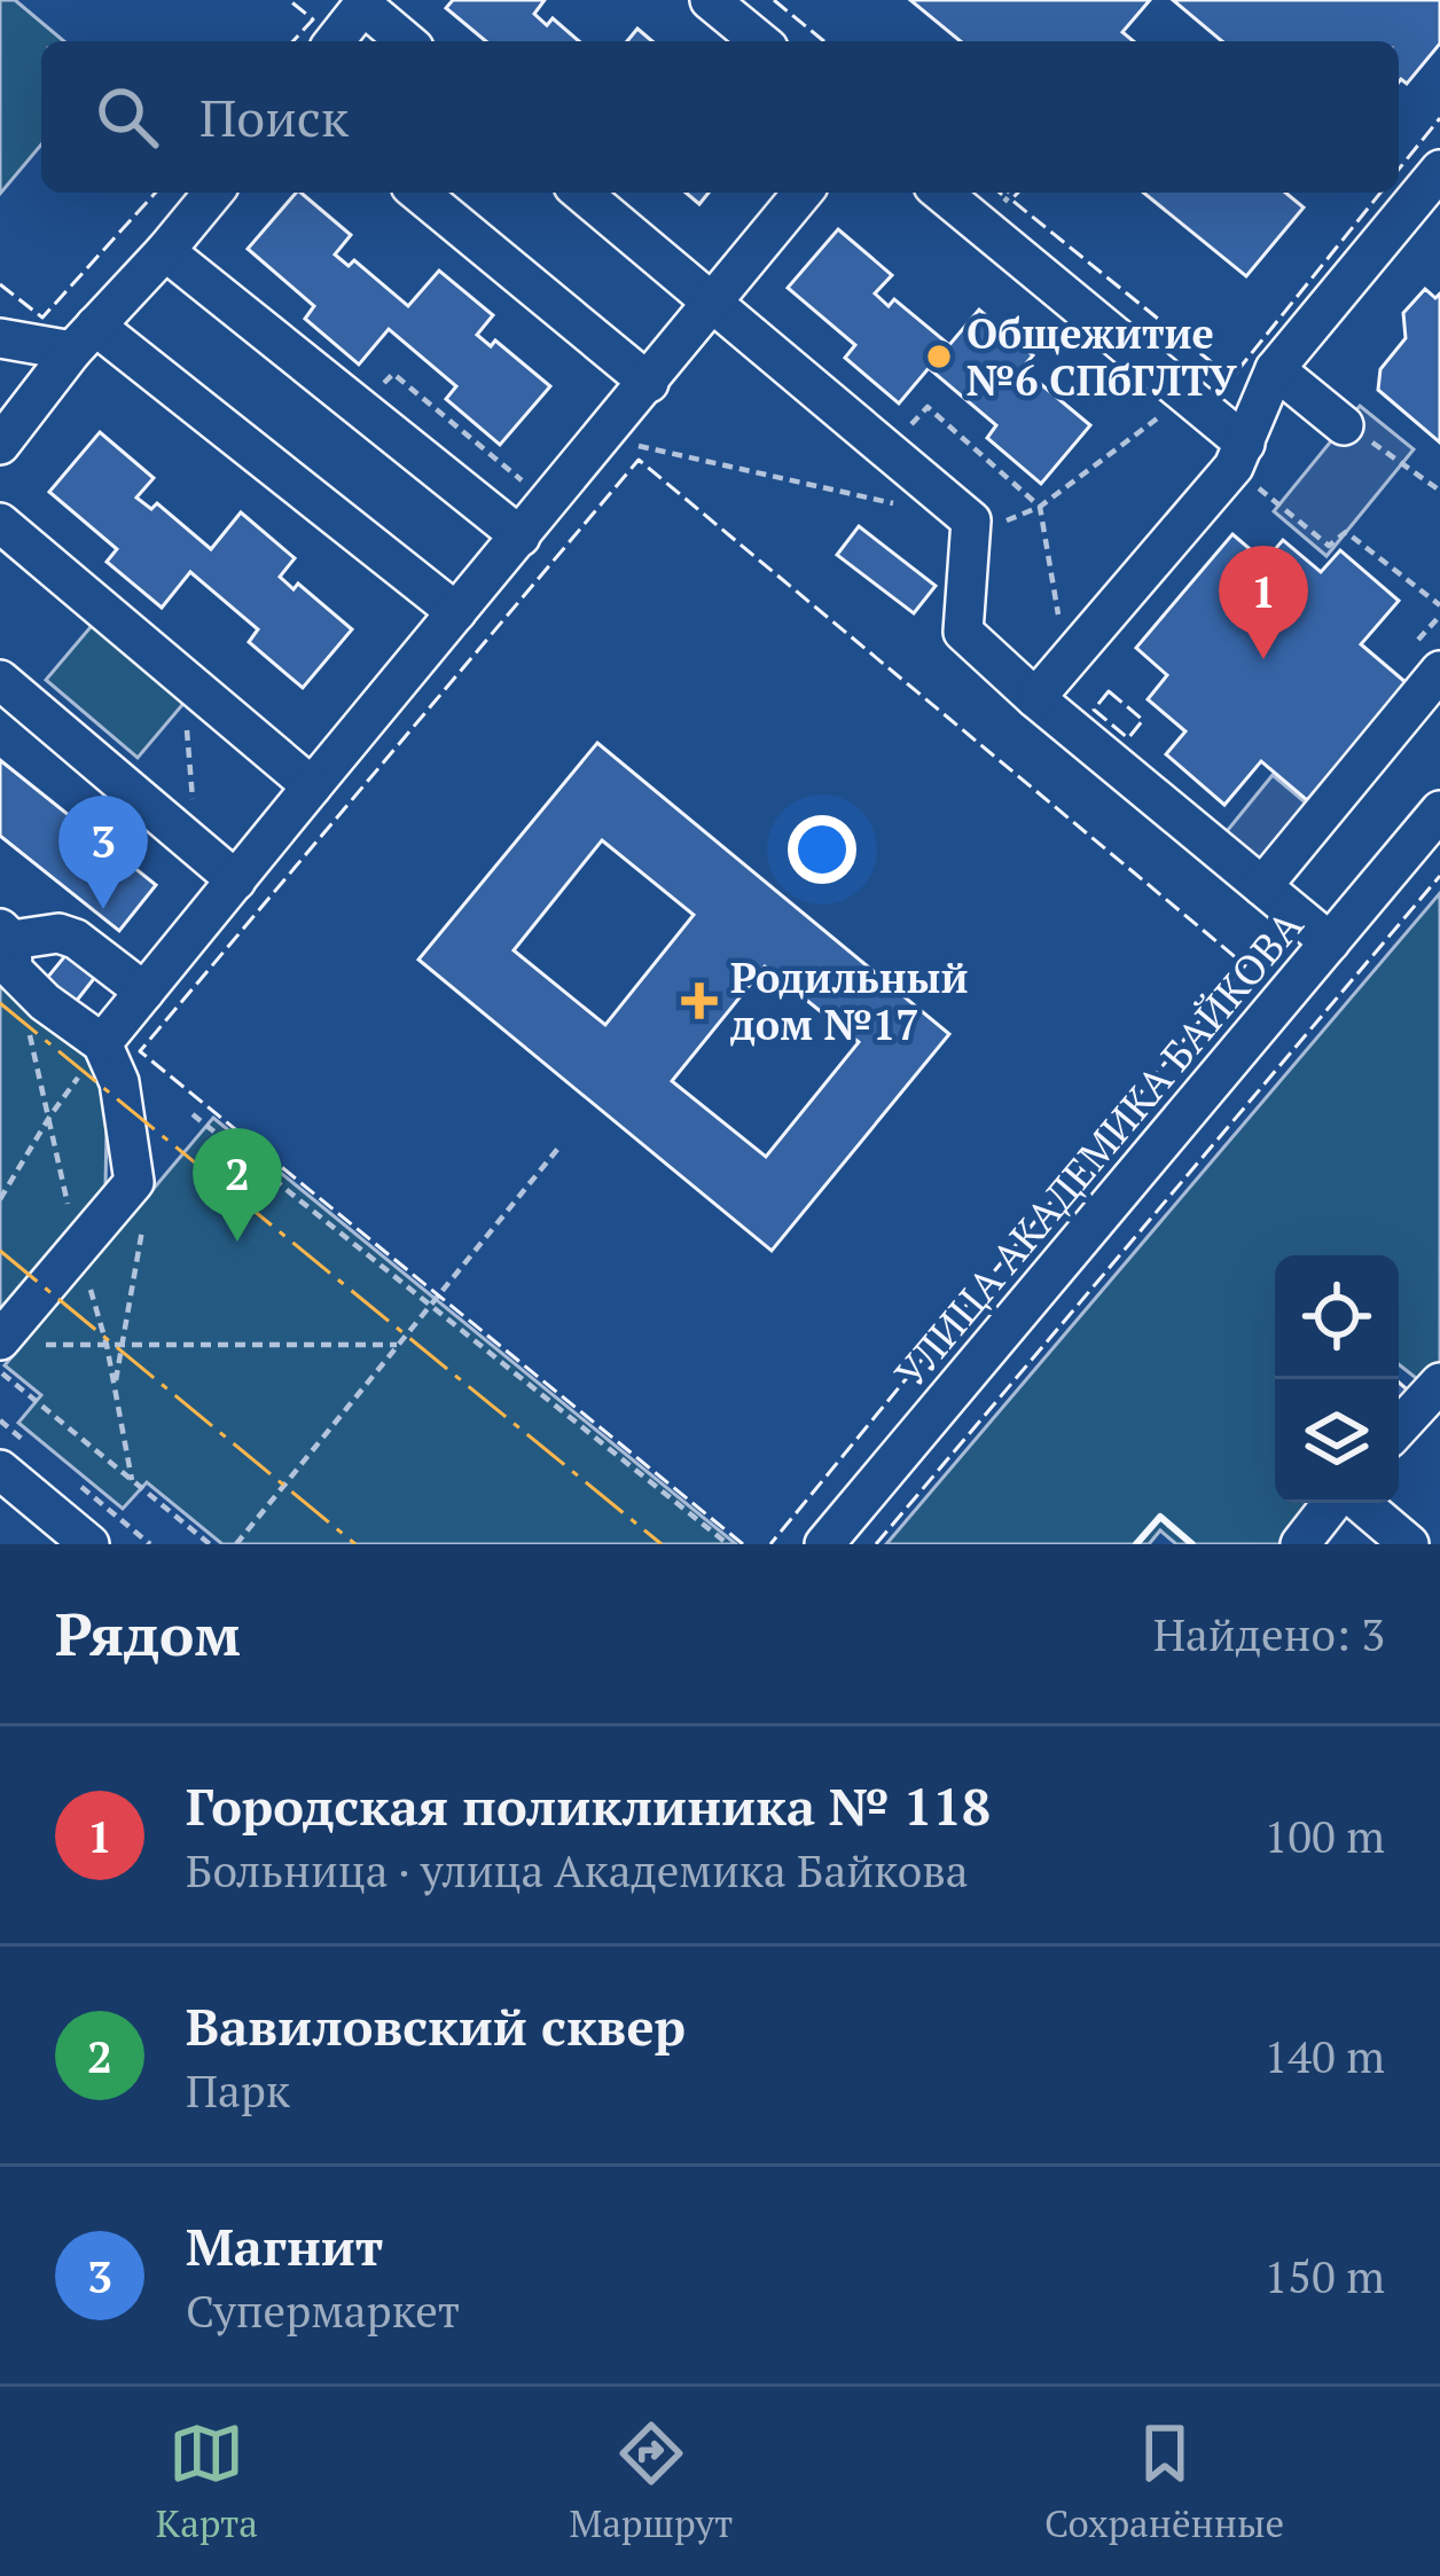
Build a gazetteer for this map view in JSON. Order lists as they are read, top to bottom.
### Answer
{
  "streets": {
    "street": ["УЛИЦА АКАДЕМИКА БАЙКОВА"]
  },
  "places": {
    "other": ["Общежитие №6 СПбГЛТУ"],
    "health": ["Родильный дом №17"]
  },
  "page": {
    "search": "Поиск",
    "pins": ["1", "3", "2"],
    "heading": ["Рядом", "Найдено: 3"],
    "list": [
      {
        "mark": "1",
        "name": "Городская поликлиника № 118",
        "note": "Больница · улица Академика Байкова",
        "value": "100 m"
      },
      {
        "mark": "2",
        "name": "Вавиловский сквер",
        "note": "Парк",
        "value": "140 m"
      },
      {
        "mark": "3",
        "name": "Магнит",
        "note": "Супермаркет",
        "value": "150 m"
      }
    ],
    "nav": ["Карта", "Маршрут", "Сохранённые"]
  }
}
